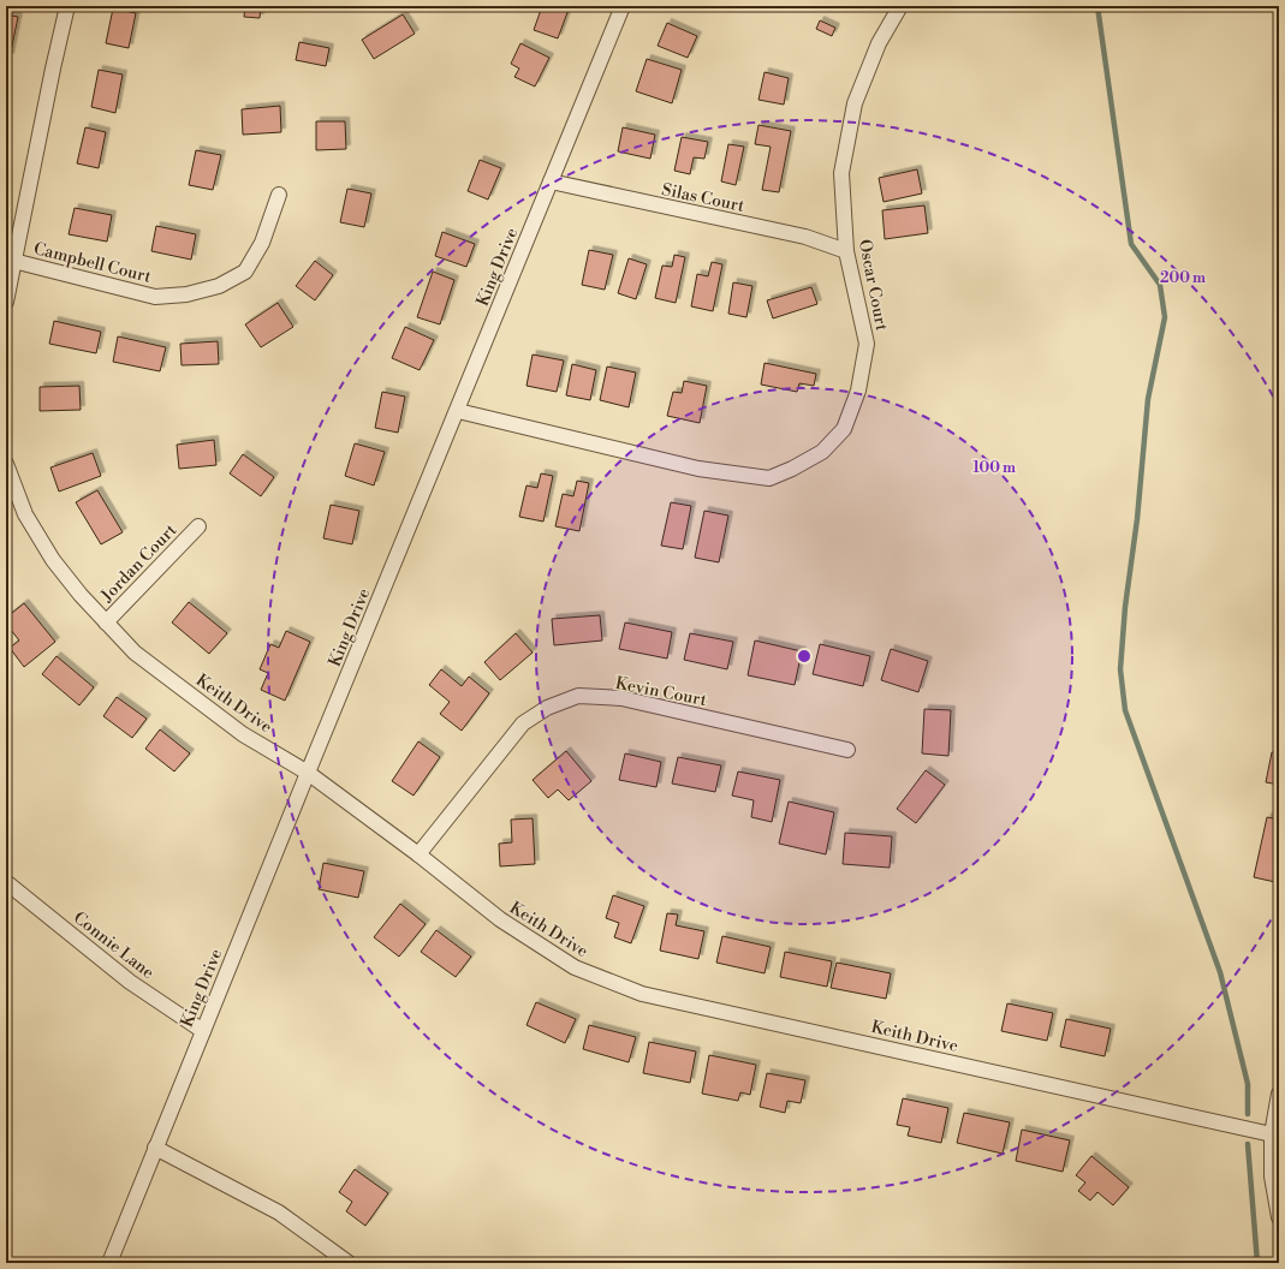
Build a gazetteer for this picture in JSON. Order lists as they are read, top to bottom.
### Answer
{
  "streets": {
    "street": [
      "Silas Court",
      "Campbell Court",
      "King Drive",
      "Oscar Court",
      "Jordan Court",
      "Kevin Court",
      "Keith Drive",
      "Connie Lane"
    ]
  },
  "crossings": [
    ["Silas Court", "King Drive"],
    ["Silas Court", "Oscar Court"],
    ["King Drive", "Oscar Court"],
    ["King Drive", "Keith Drive"],
    ["King Drive", "Connie Lane"],
    ["Jordan Court", "Keith Drive"],
    ["Kevin Court", "Keith Drive"]
  ],
  "rings": ["200 m", "100 m"]
}
